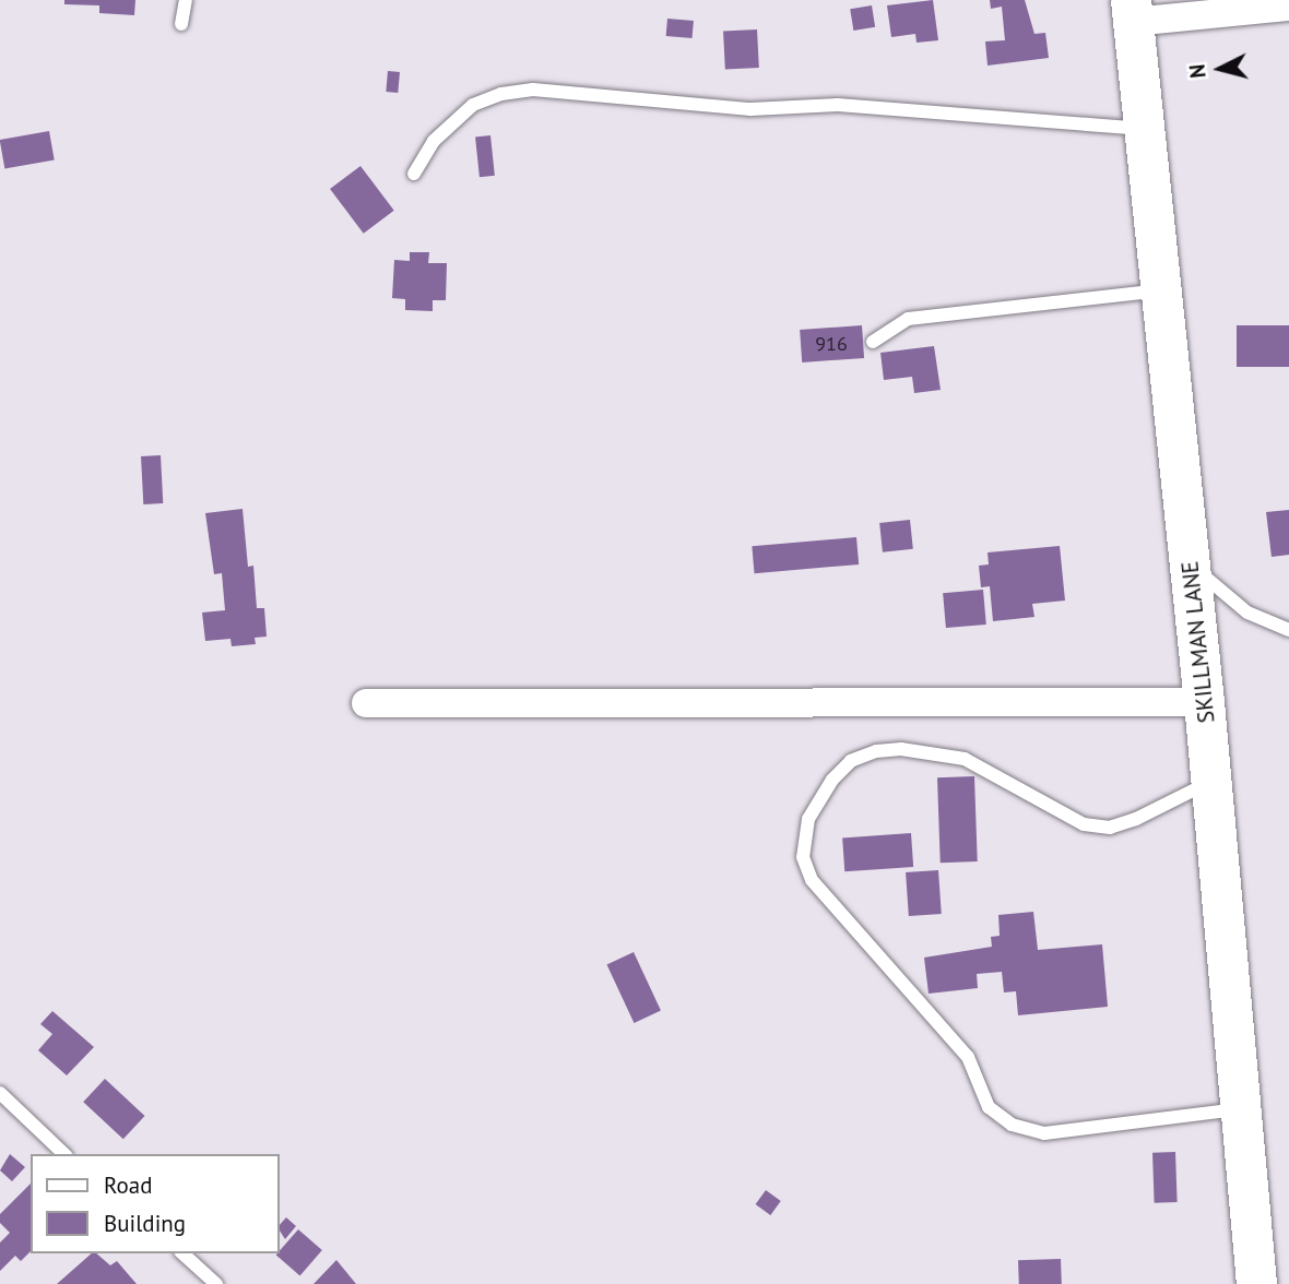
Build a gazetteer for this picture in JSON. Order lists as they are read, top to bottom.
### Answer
{
  "streets": {
    "street": ["SKILLMAN LANE"]
  },
  "house_numbers": ["916"],
  "legend": ["Road", "Building"],
  "north": "left"
}
